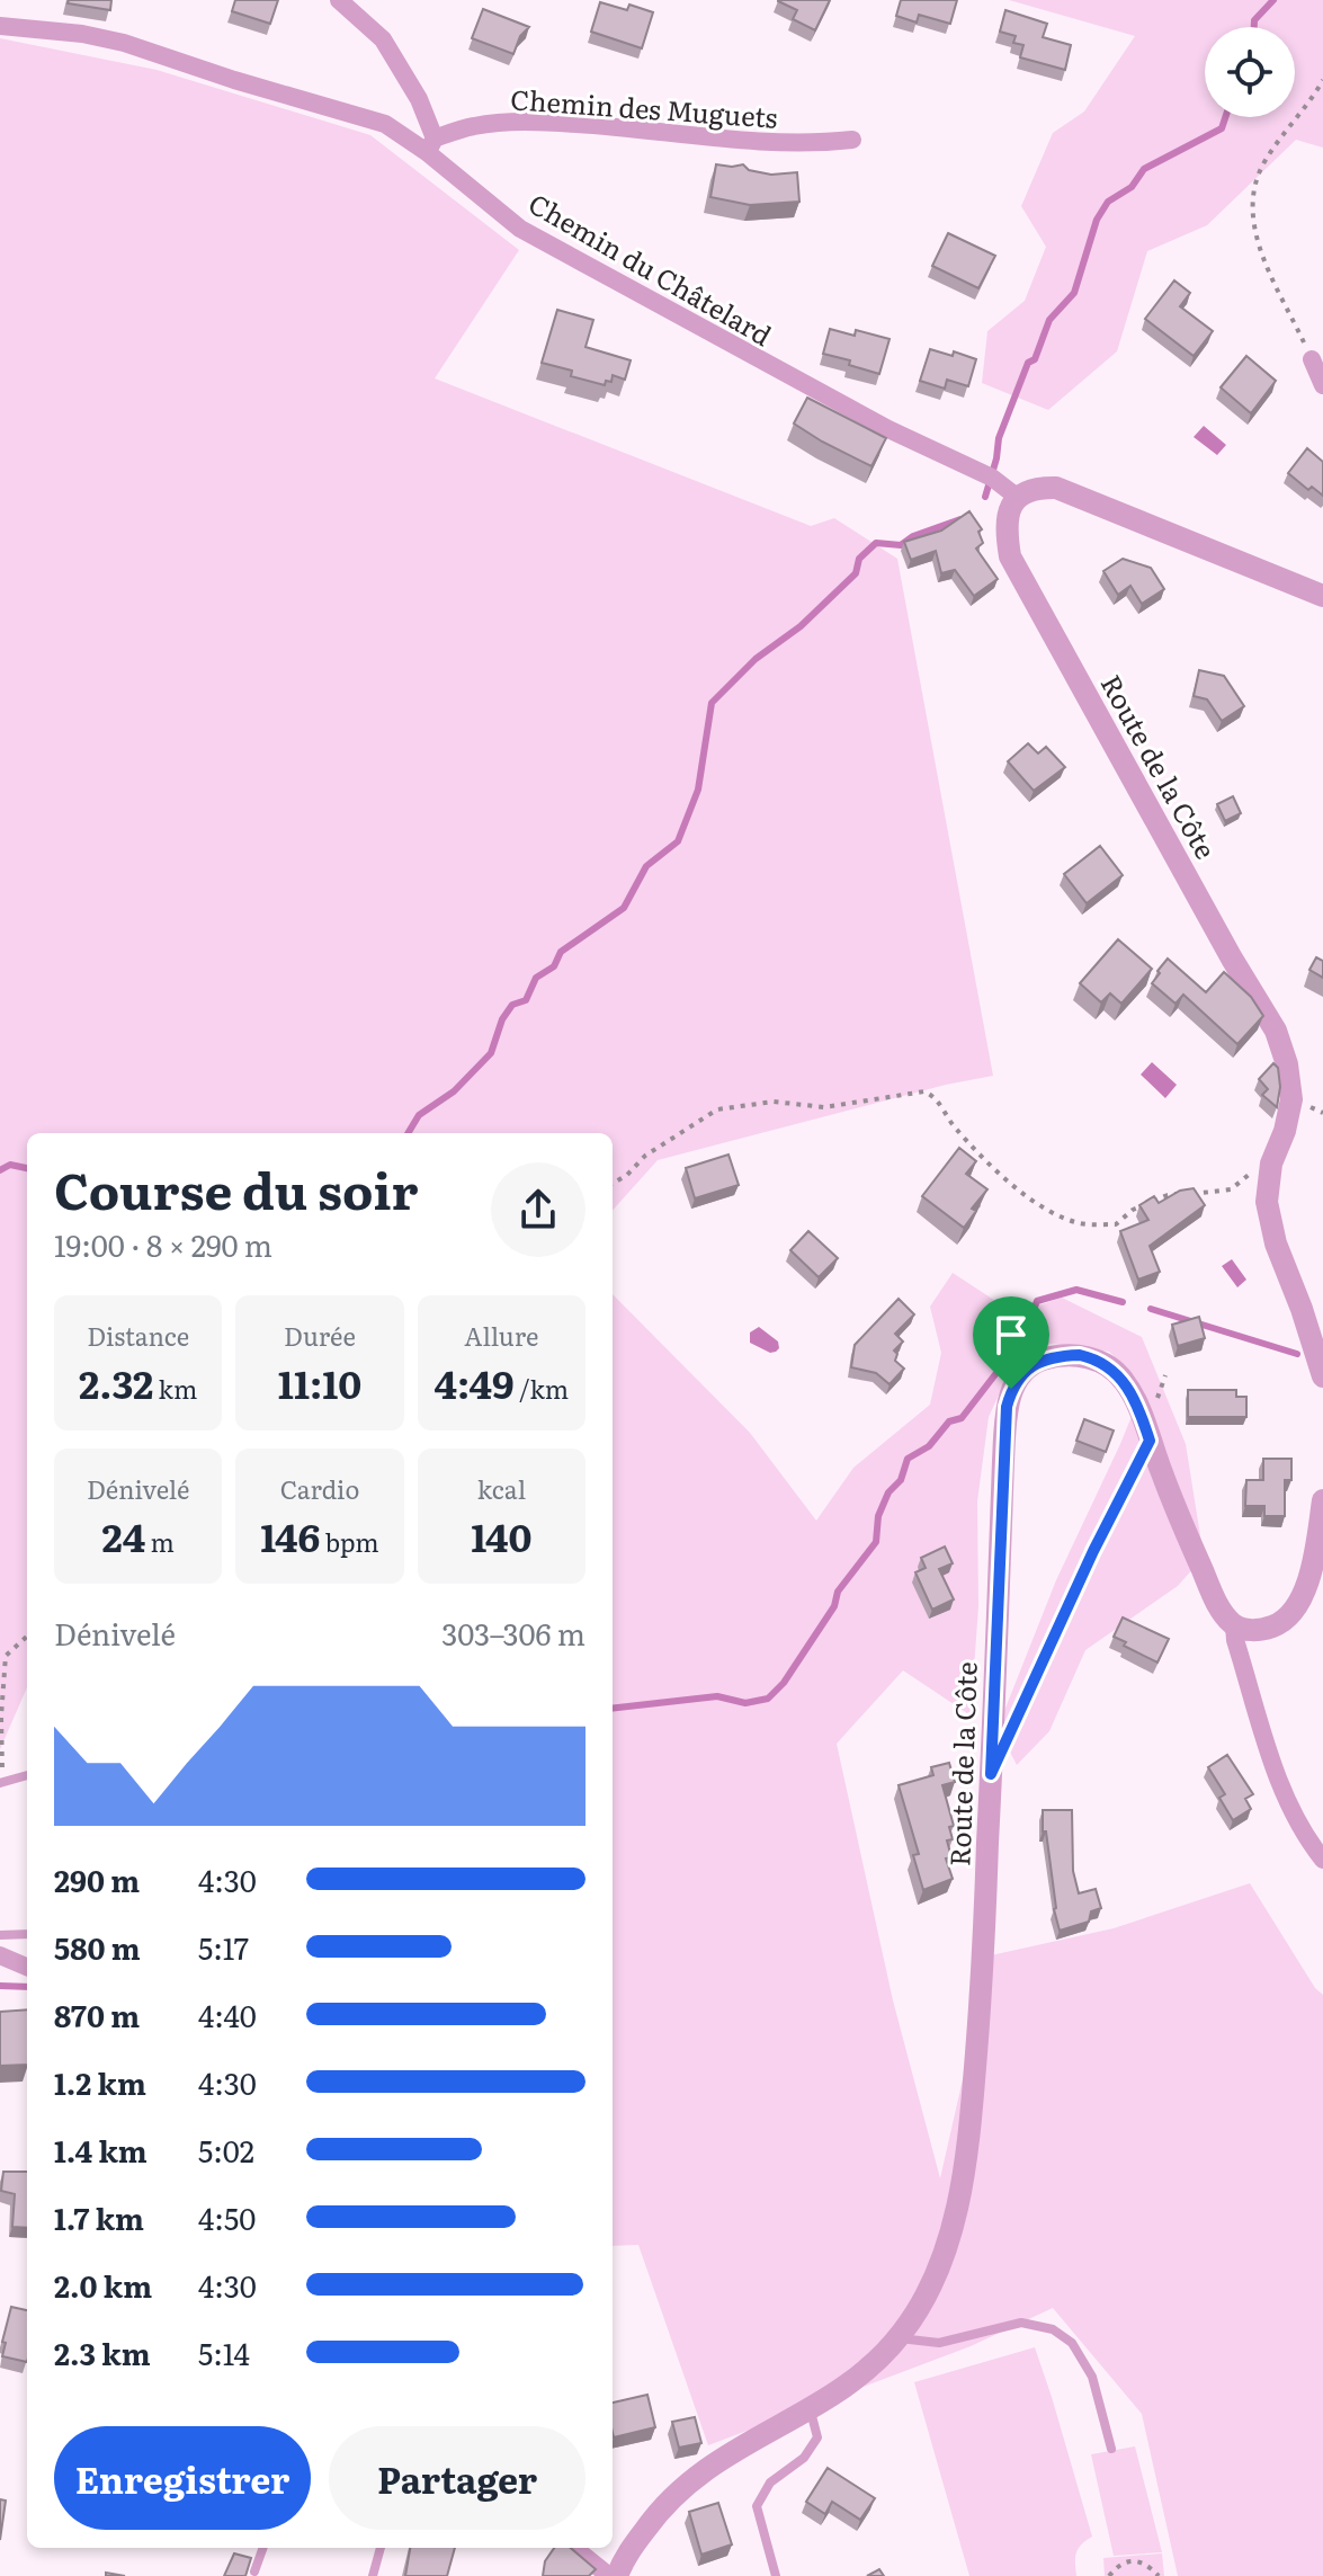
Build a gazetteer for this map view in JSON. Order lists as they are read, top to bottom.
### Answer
{
  "streets": {
    "street": ["Chemin des Muguets", "Chemin du Châtelard", "Route de la Côte"]
  },
  "crossings": [
    ["Chemin des Muguets", "Chemin du Châtelard"],
    ["Chemin du Châtelard", "Route de la Côte"]
  ],
  "page": {
    "heading": ["Course du soir", "19:00 · 8 × 290 m"],
    "stats": [
      ["Distance", "2.32 km"],
      ["Durée", "11:10"],
      ["Allure", "4:49 /km"],
      ["Dénivelé", "24 m"],
      ["Cardio", "146 bpm"],
      ["kcal", "140"]
    ],
    "chart": ["Dénivelé", "303–306 m"],
    "list": [
      {
        "name": "290 m",
        "note": "4:30"
      },
      {
        "name": "580 m",
        "note": "5:17"
      },
      {
        "name": "870 m",
        "note": "4:40"
      },
      {
        "name": "1.2 km",
        "note": "4:30"
      },
      {
        "name": "1.4 km",
        "note": "5:02"
      },
      {
        "name": "1.7 km",
        "note": "4:50"
      },
      {
        "name": "2.0 km",
        "note": "4:30"
      },
      {
        "name": "2.3 km",
        "note": "5:14"
      }
    ],
    "buttons": ["Enregistrer", "Partager"]
  }
}
